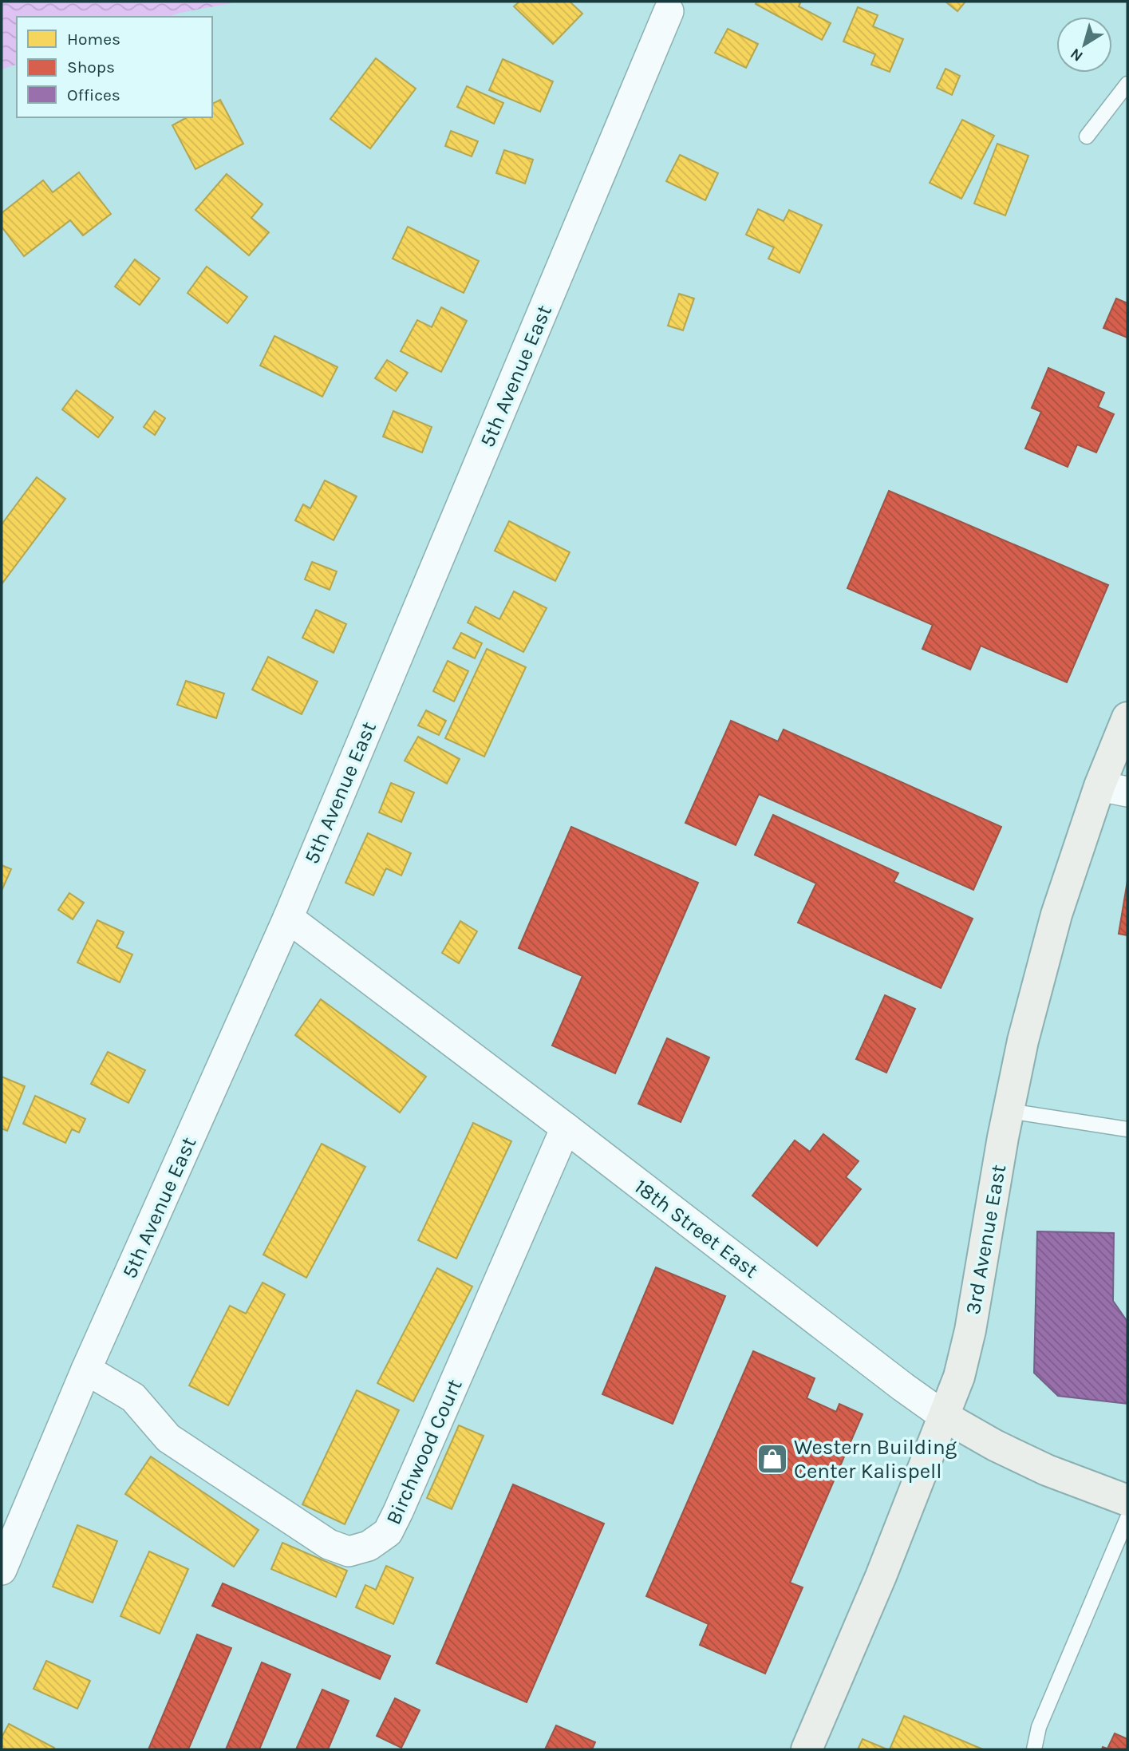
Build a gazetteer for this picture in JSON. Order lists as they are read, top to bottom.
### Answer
{
  "streets": {
    "street": [
      "5th Avenue East",
      "18th Street East",
      "3rd Avenue East",
      "Birchwood Court"
    ]
  },
  "crossings": [
    ["5th Avenue East", "18th Street East"],
    ["5th Avenue East", "Birchwood Court"],
    ["18th Street East", "3rd Avenue East"],
    ["18th Street East", "Birchwood Court"]
  ],
  "places": {
    "shop": ["Western Building Center Kalispell"]
  },
  "legend": ["Homes", "Shops", "Offices"],
  "north": "bottom left"
}
